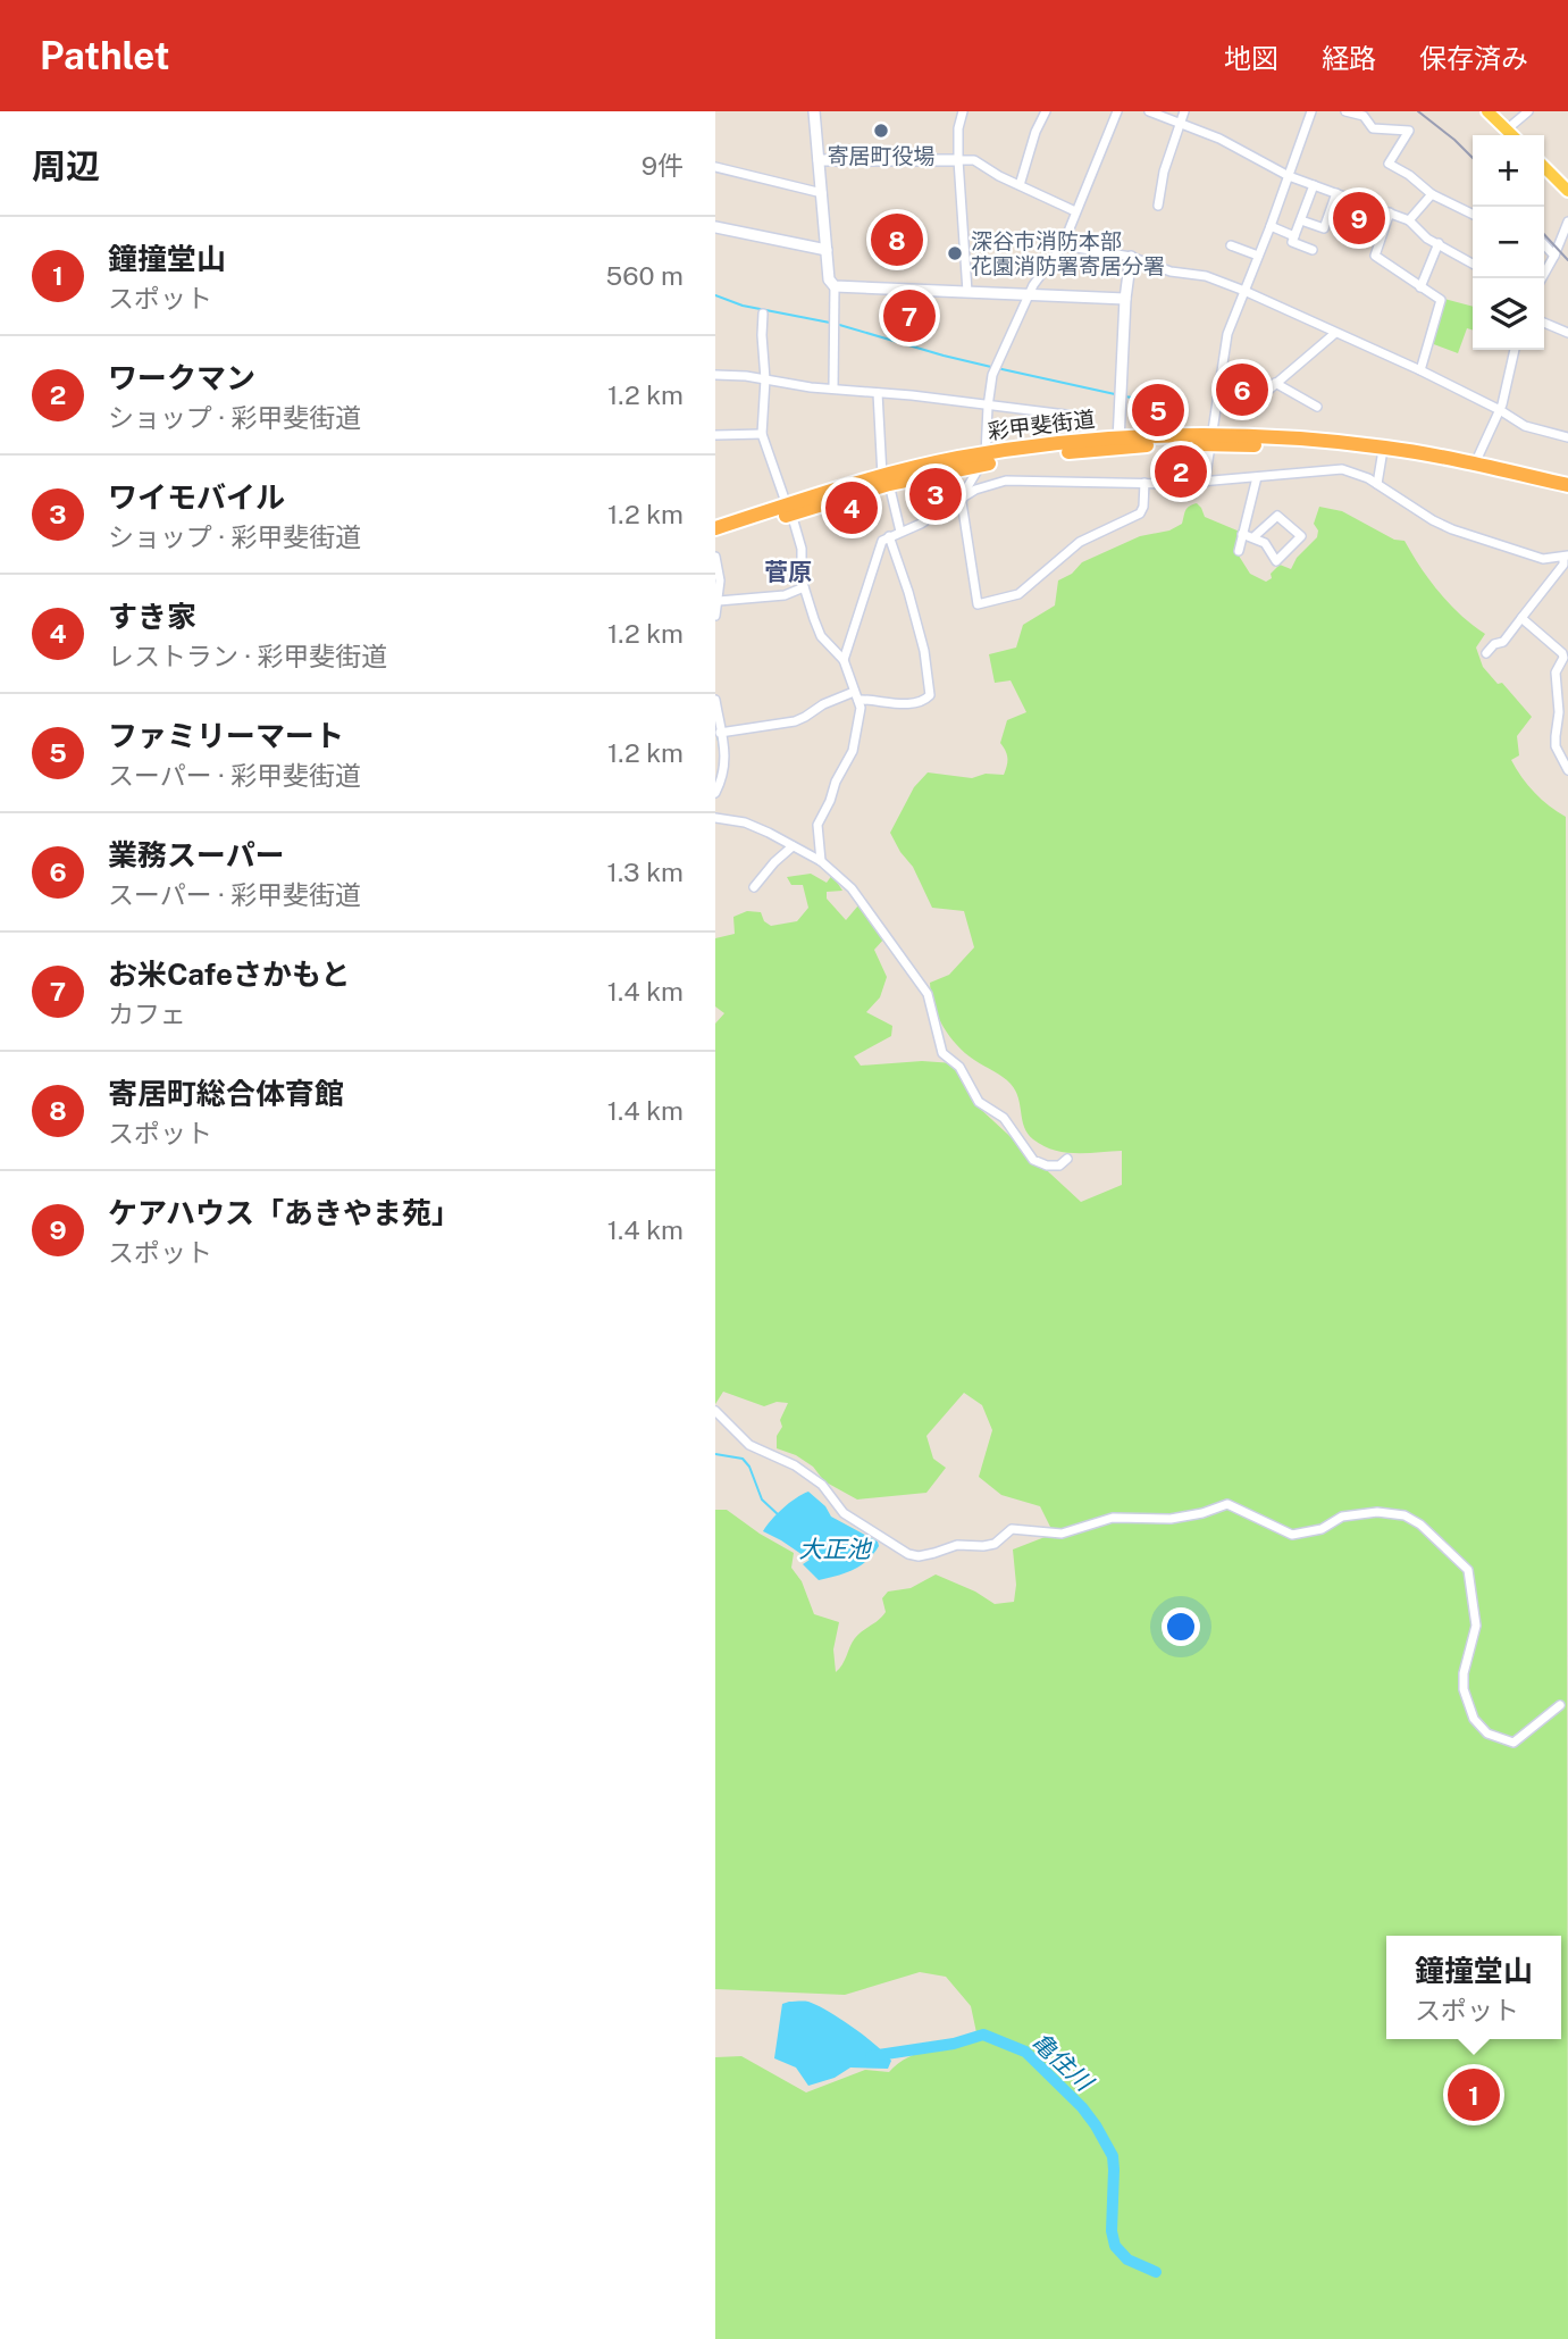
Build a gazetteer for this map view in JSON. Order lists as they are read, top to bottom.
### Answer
{
  "streets": {
    "highway": ["彩甲斐街道"]
  },
  "districts": ["菅原"],
  "water": ["大正池", "亀住川"],
  "places": ["寄居町役場", "深谷市消防本部 花園消防署寄居分署"],
  "page": {
    "header": "Pathlet",
    "nav": ["地図", "経路", "保存済み"],
    "heading": ["周辺", "9件"],
    "map_buttons": ["+", "−"],
    "pins": [
      "9",
      "8",
      "7",
      "6",
      "5",
      "2",
      "3",
      "4",
      "1"
    ],
    "list": [
      {
        "mark": "1",
        "name": "鐘撞堂山",
        "note": "スポット",
        "value": "560 m"
      },
      {
        "mark": "2",
        "name": "ワークマン",
        "note": "ショップ · 彩甲斐街道",
        "value": "1.2 km"
      },
      {
        "mark": "3",
        "name": "ワイモバイル",
        "note": "ショップ · 彩甲斐街道",
        "value": "1.2 km"
      },
      {
        "mark": "4",
        "name": "すき家",
        "note": "レストラン · 彩甲斐街道",
        "value": "1.2 km"
      },
      {
        "mark": "5",
        "name": "ファミリーマート",
        "note": "スーパー · 彩甲斐街道",
        "value": "1.2 km"
      },
      {
        "mark": "6",
        "name": "業務スーパー",
        "note": "スーパー · 彩甲斐街道",
        "value": "1.3 km"
      },
      {
        "mark": "7",
        "name": "お米Cafeさかもと",
        "note": "カフェ",
        "value": "1.4 km"
      },
      {
        "mark": "8",
        "name": "寄居町総合体育館",
        "note": "スポット",
        "value": "1.4 km"
      },
      {
        "mark": "9",
        "name": "ケアハウス「あきやま苑」",
        "note": "スポット",
        "value": "1.4 km"
      }
    ],
    "popup": ["鐘撞堂山", "スポット"]
  }
}
